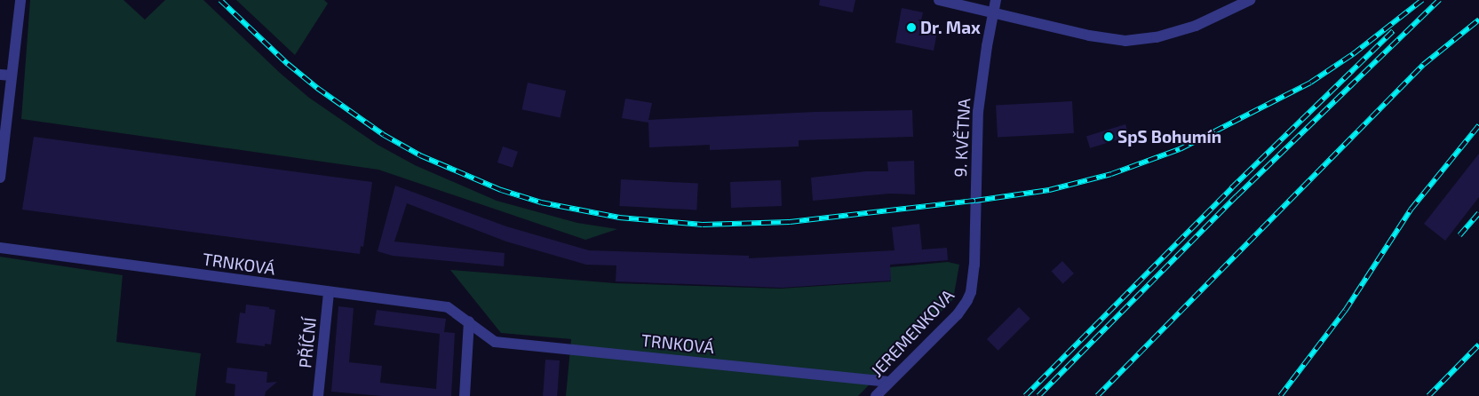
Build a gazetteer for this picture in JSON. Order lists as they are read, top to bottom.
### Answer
{
  "streets": {
    "street": [
      "9. KVĚTNA",
      "TRNKOVÁ",
      "JEREMENKOVA",
      "PŘÍČNÍ"
    ]
  },
  "crossings": [
    ["9. KVĚTNA", "JEREMENKOVA"],
    ["TRNKOVÁ", "JEREMENKOVA"],
    ["TRNKOVÁ", "PŘÍČNÍ"]
  ],
  "places": ["Dr. Max", "SpS Bohumín"]
}
